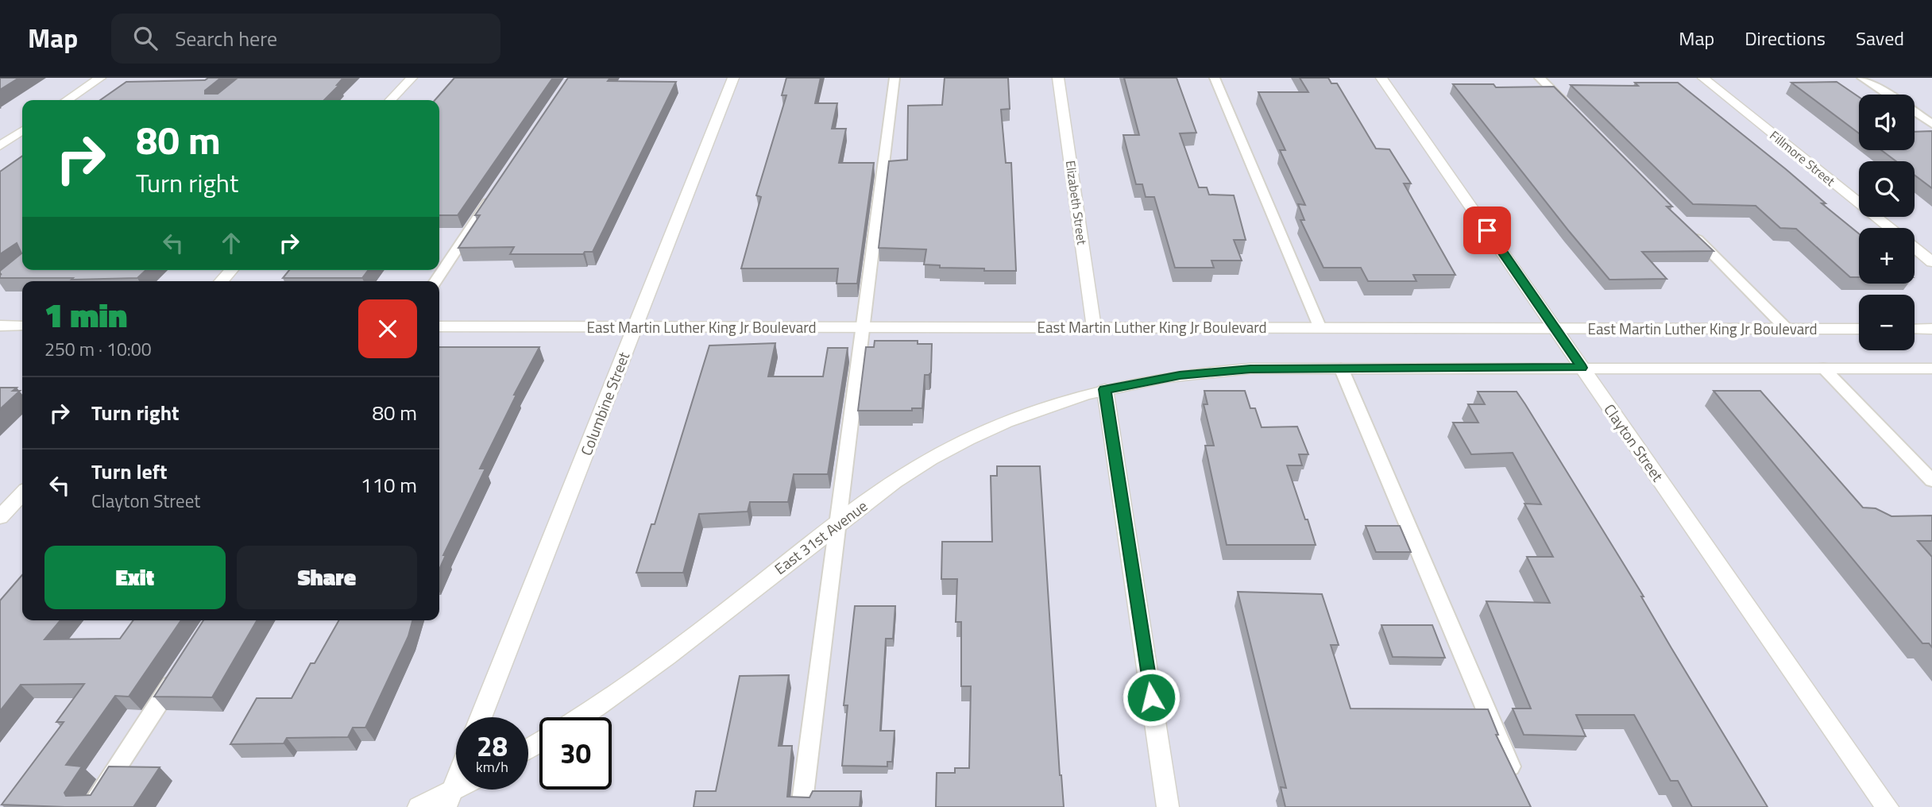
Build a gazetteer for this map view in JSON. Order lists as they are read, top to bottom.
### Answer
{
  "streets": {
    "street": [
      "Fillmore Street",
      "Elizabeth Street",
      "East Martin Luther King Jr Boulevard",
      "Columbine Street",
      "Clayton Street",
      "East 31st Avenue"
    ]
  },
  "crossings": [
    ["Elizabeth Street", "East Martin Luther King Jr Boulevard"],
    ["East Martin Luther King Jr Boulevard", "Columbine Street"],
    ["East Martin Luther King Jr Boulevard", "Clayton Street"]
  ],
  "page": {
    "header": "Map",
    "search": "Search here",
    "nav": ["Map", "Directions", "Saved"],
    "map_buttons": ["+", "−"],
    "turn": ["80 m", "Turn right"],
    "heading": ["1 min", "250 m · 10:00"],
    "list": [
      {
        "name": "Turn right",
        "value": "80 m"
      },
      {
        "name": "Turn left",
        "note": "Clayton Street",
        "value": "110 m"
      }
    ],
    "buttons": ["Exit", "Share"],
    "speed": "28 km/h",
    "limit": "30"
  }
}
